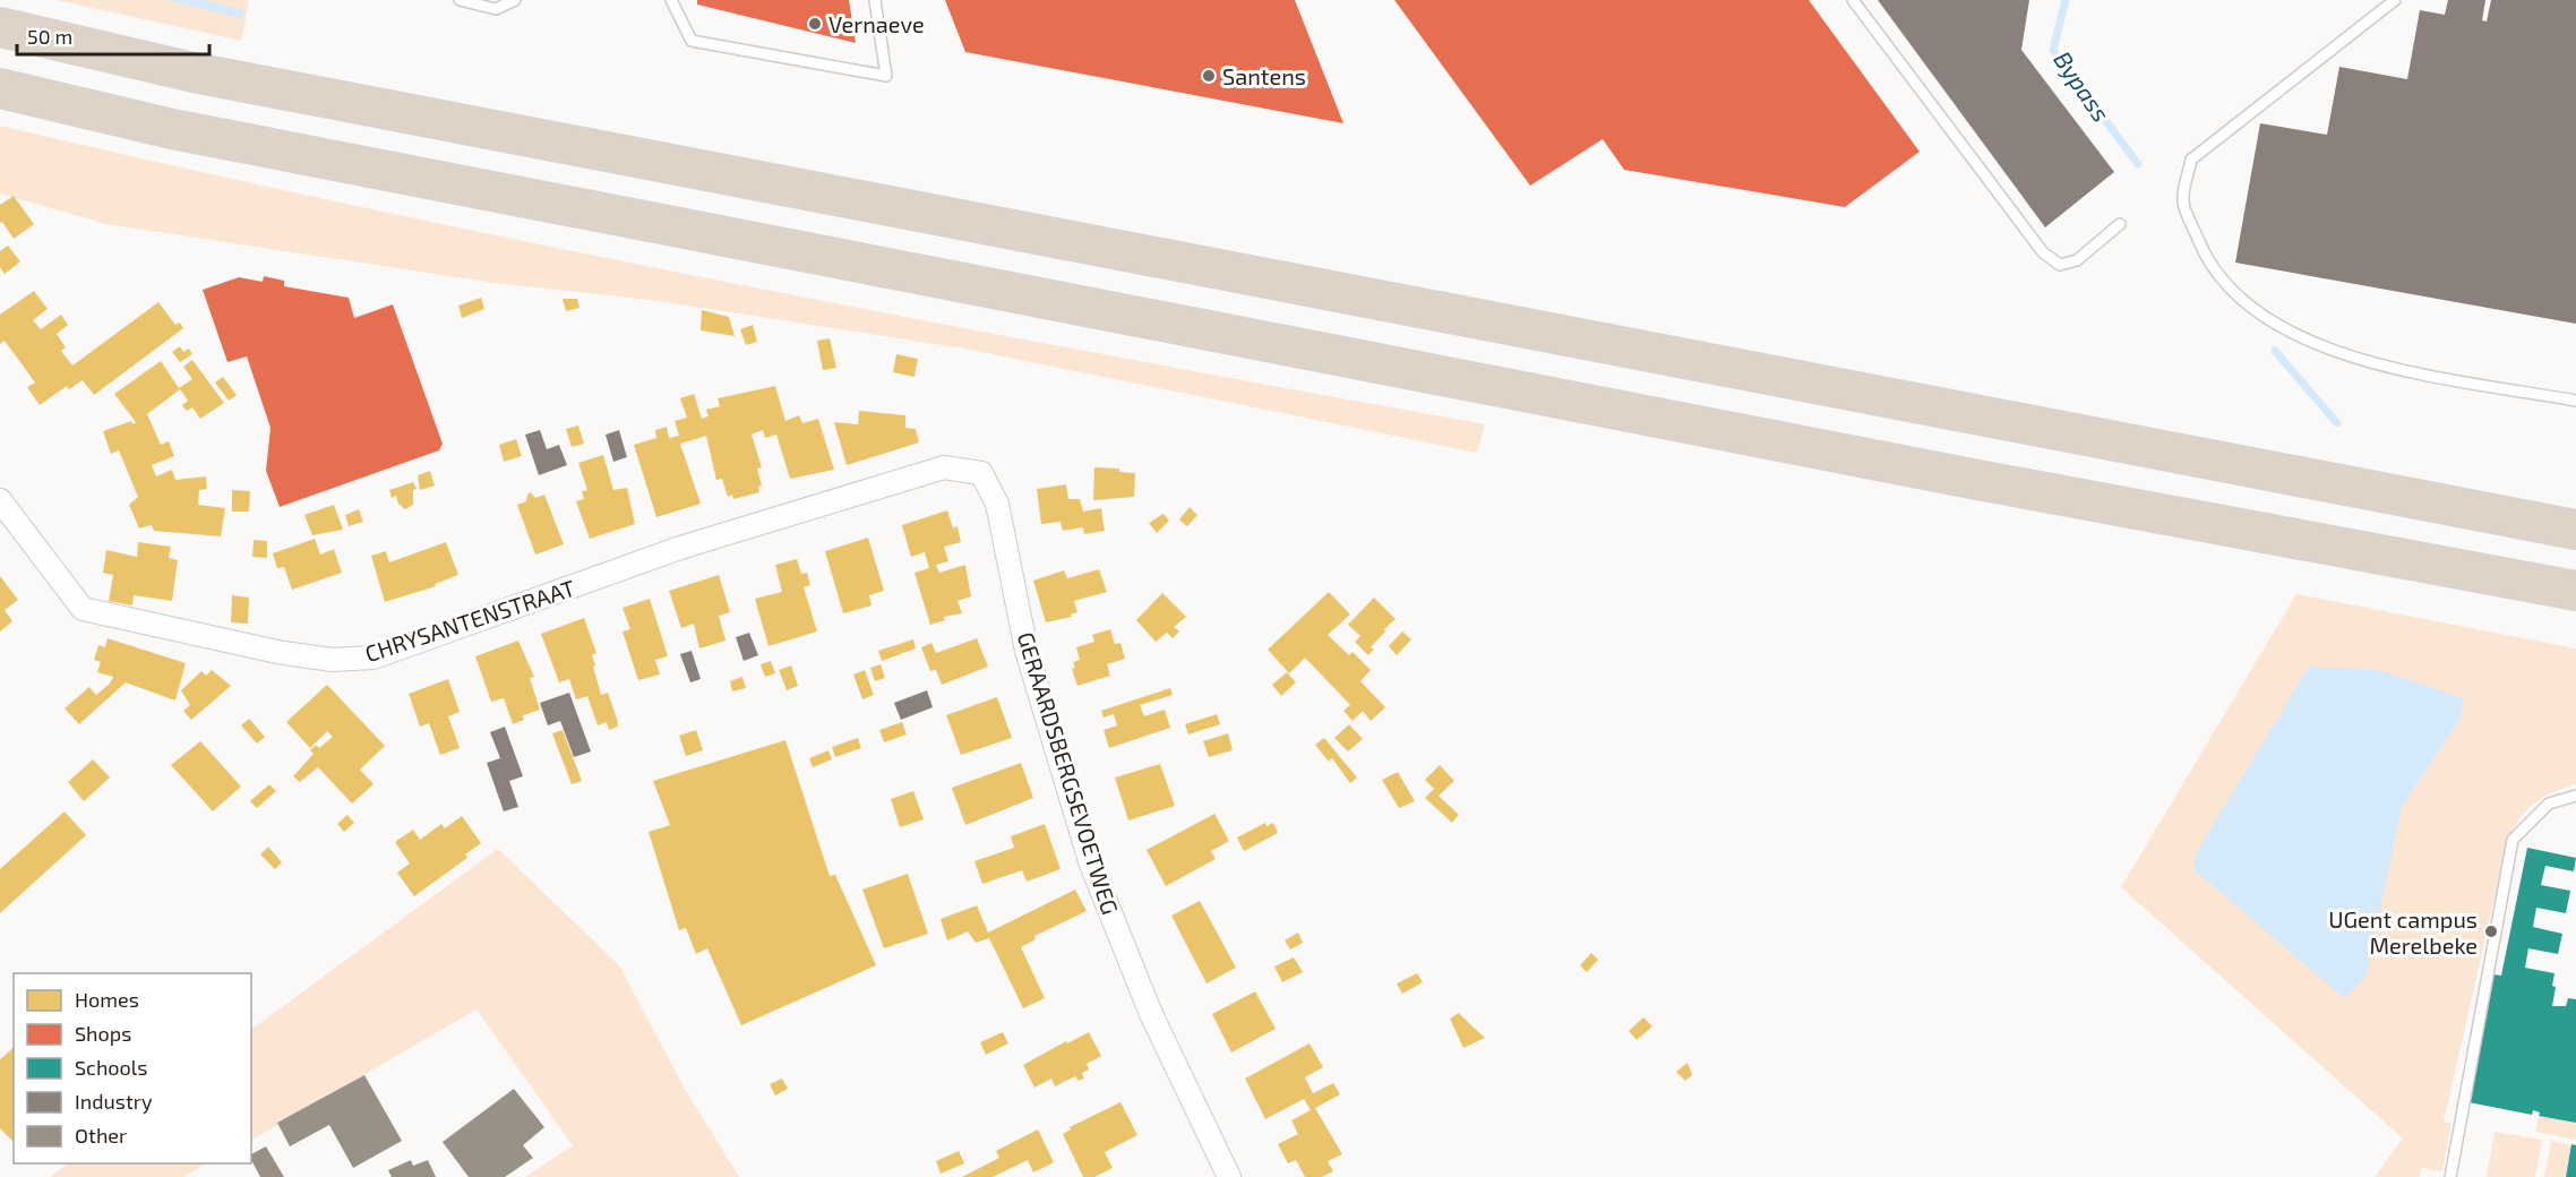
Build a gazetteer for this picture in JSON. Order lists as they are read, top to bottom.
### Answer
{
  "streets": {
    "street": ["CHRYSANTENSTRAAT", "GERAARDSBERGSEVOETWEG"]
  },
  "crossings": [
    ["CHRYSANTENSTRAAT", "GERAARDSBERGSEVOETWEG"]
  ],
  "water": ["Bypass"],
  "places": ["Vernaeve", "Santens", "UGent campus Merelbeke"],
  "legend": [
    "Homes",
    "Shops",
    "Schools",
    "Industry",
    "Other"
  ],
  "scale_bar": "50 m"
}
